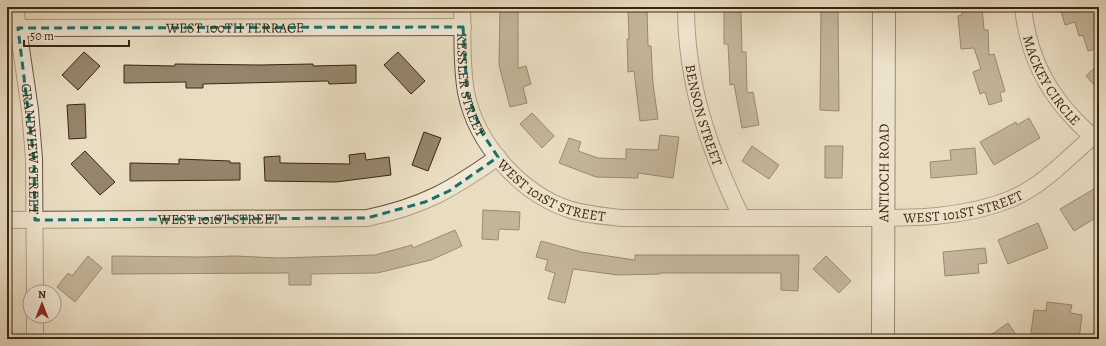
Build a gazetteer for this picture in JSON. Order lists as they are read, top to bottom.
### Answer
{
  "streets": {
    "main road": ["ANTIOCH ROAD"],
    "street": [
      "WEST 100TH TERRACE",
      "MACKEY CIRCLE",
      "KESSLER STREET",
      "BENSON STREET",
      "GRANDVIEW STREET",
      "WEST 101ST STREET"
    ]
  },
  "crossings": [
    ["WEST 100TH TERRACE", "KESSLER STREET"],
    ["WEST 100TH TERRACE", "GRANDVIEW STREET"],
    ["MACKEY CIRCLE", "WEST 101ST STREET"],
    ["KESSLER STREET", "WEST 101ST STREET"],
    ["BENSON STREET", "WEST 101ST STREET"],
    ["GRANDVIEW STREET", "WEST 101ST STREET"],
    ["ANTIOCH ROAD", "WEST 101ST STREET"]
  ],
  "scale_bar": "50 m",
  "north": "top"
}
